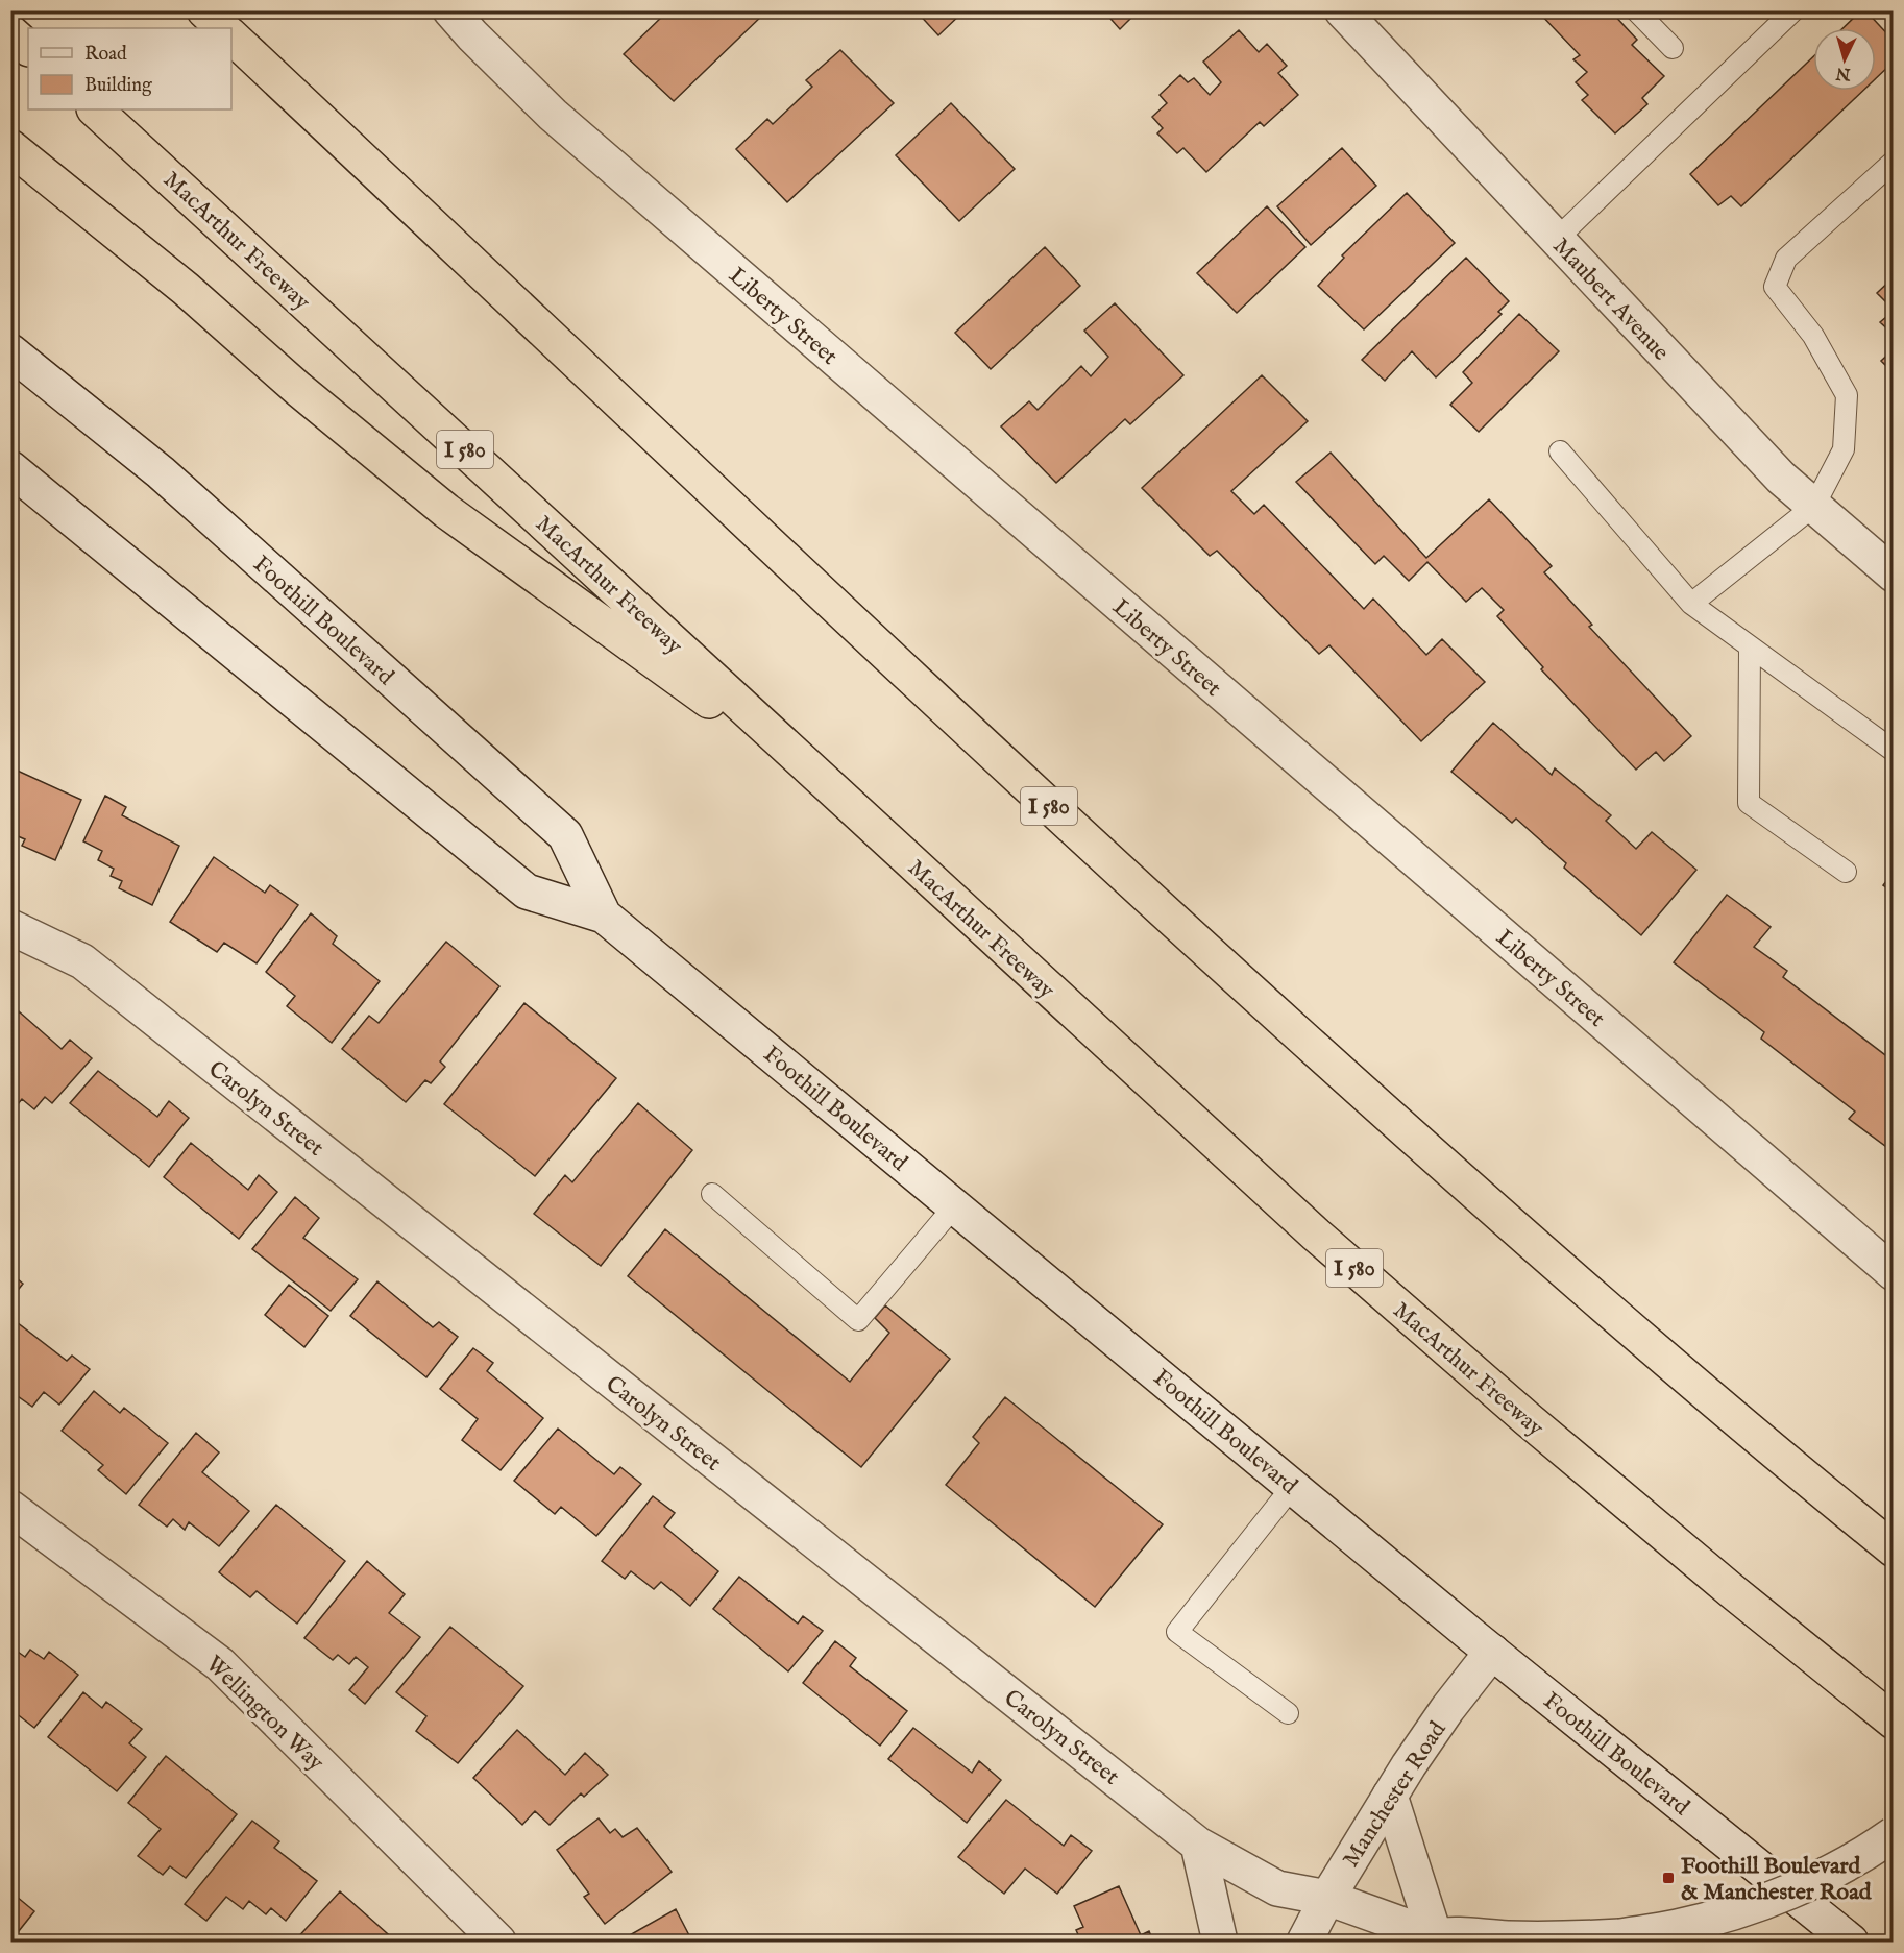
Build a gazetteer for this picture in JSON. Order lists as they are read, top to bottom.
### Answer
{
  "streets": {
    "highway": ["MacArthur Freeway", "I 580"],
    "street": [
      "Maubert Avenue",
      "Liberty Street",
      "Foothill Boulevard",
      "Carolyn Street",
      "Wellington Way",
      "Manchester Road"
    ]
  },
  "crossings": [
    ["Foothill Boulevard", "Manchester Road"],
    ["Carolyn Street", "Manchester Road"]
  ],
  "places": {
    "transit": ["Foothill Boulevard & Manchester Road"]
  },
  "legend": ["Road", "Building"],
  "north": "bottom"
}
